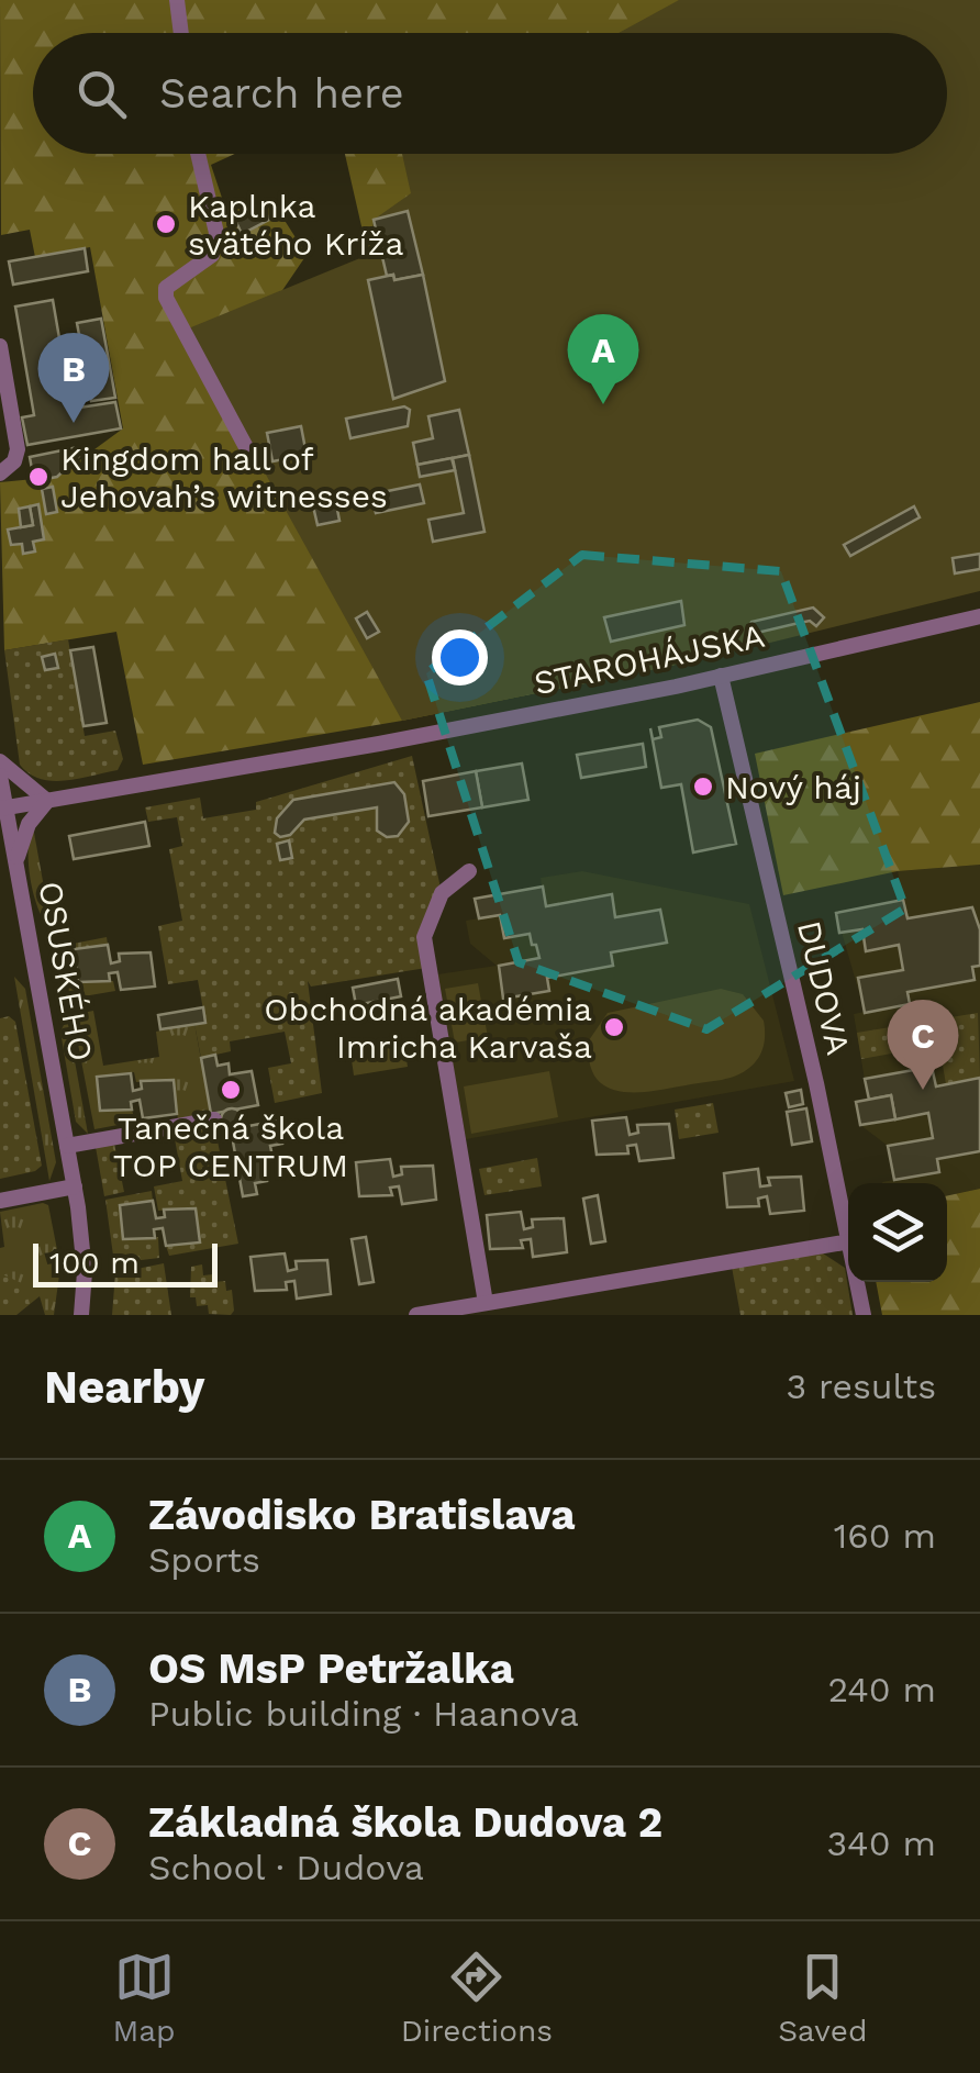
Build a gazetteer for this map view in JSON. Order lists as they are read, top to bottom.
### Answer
{
  "streets": {
    "street": ["STAROHÁJSKA", "OSUSKÉHO", "DUDOVA"]
  },
  "crossings": [
    ["STAROHÁJSKA", "OSUSKÉHO"],
    ["STAROHÁJSKA", "DUDOVA"]
  ],
  "places": [
    "Kaplnka svätého Kríža",
    "Kingdom hall of Jehovah’s witnesses",
    "Nový háj",
    "Obchodná akadémia Imricha Karvaša",
    "Tanečná škola TOP CENTRUM"
  ],
  "scale_bar": "100 m",
  "page": {
    "search": "Search here",
    "pins": ["A", "B", "C"],
    "scale": "100 m",
    "heading": ["Nearby", "3 results"],
    "list": [
      {
        "mark": "A",
        "name": "Závodisko Bratislava",
        "note": "Sports",
        "value": "160 m"
      },
      {
        "mark": "B",
        "name": "OS MsP Petržalka",
        "note": "Public building · Haanova",
        "value": "240 m"
      },
      {
        "mark": "C",
        "name": "Základná škola Dudova 2",
        "note": "School · Dudova",
        "value": "340 m"
      }
    ],
    "nav": ["Map", "Directions", "Saved"]
  }
}
